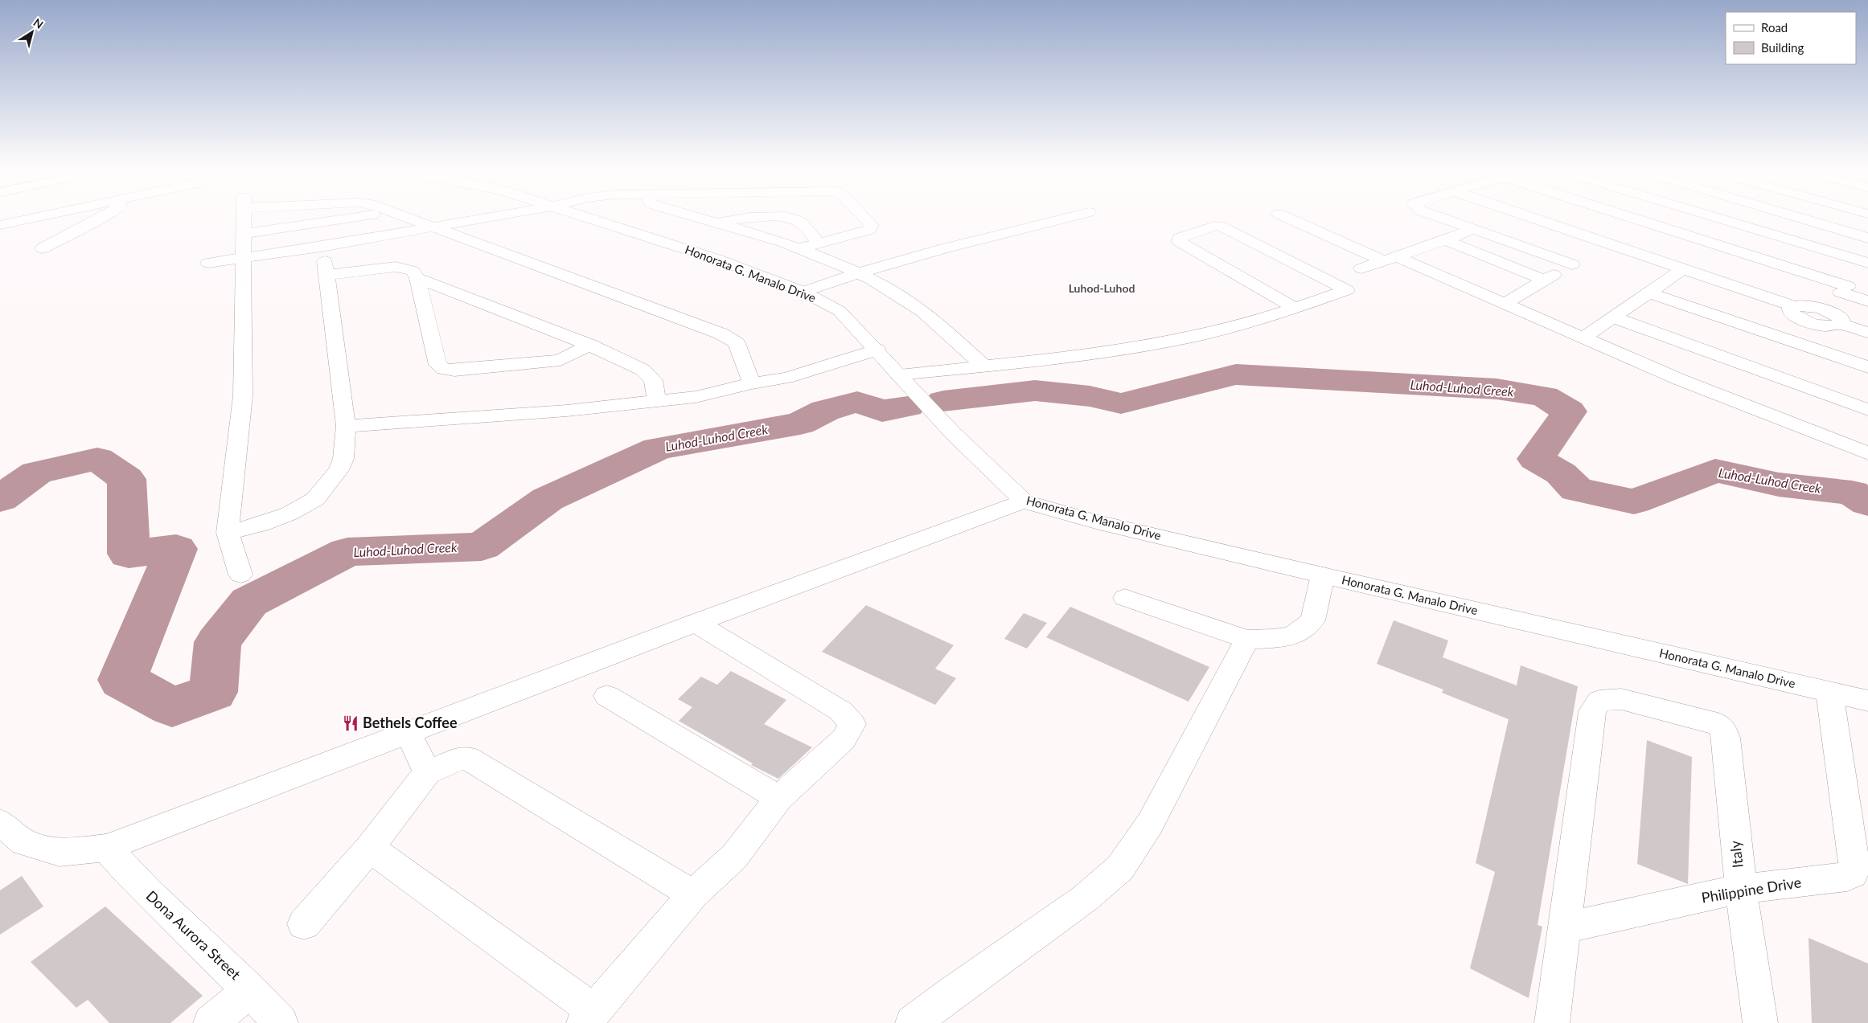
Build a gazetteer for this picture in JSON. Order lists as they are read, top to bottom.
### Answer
{
  "streets": {
    "street": [
      "Honorata G. Manalo Drive",
      "Italy",
      "Philippine Drive",
      "Dona Aurora Street"
    ]
  },
  "crossings": [
    ["Honorata G. Manalo Drive", "Philippine Drive"],
    ["Italy", "Philippine Drive"]
  ],
  "districts": ["Luhod-Luhod"],
  "water": ["Luhod-Luhod Creek"],
  "places": {
    "restaurant": ["Bethels Coffee"]
  },
  "legend": ["Road", "Building"],
  "north": "top right"
}
